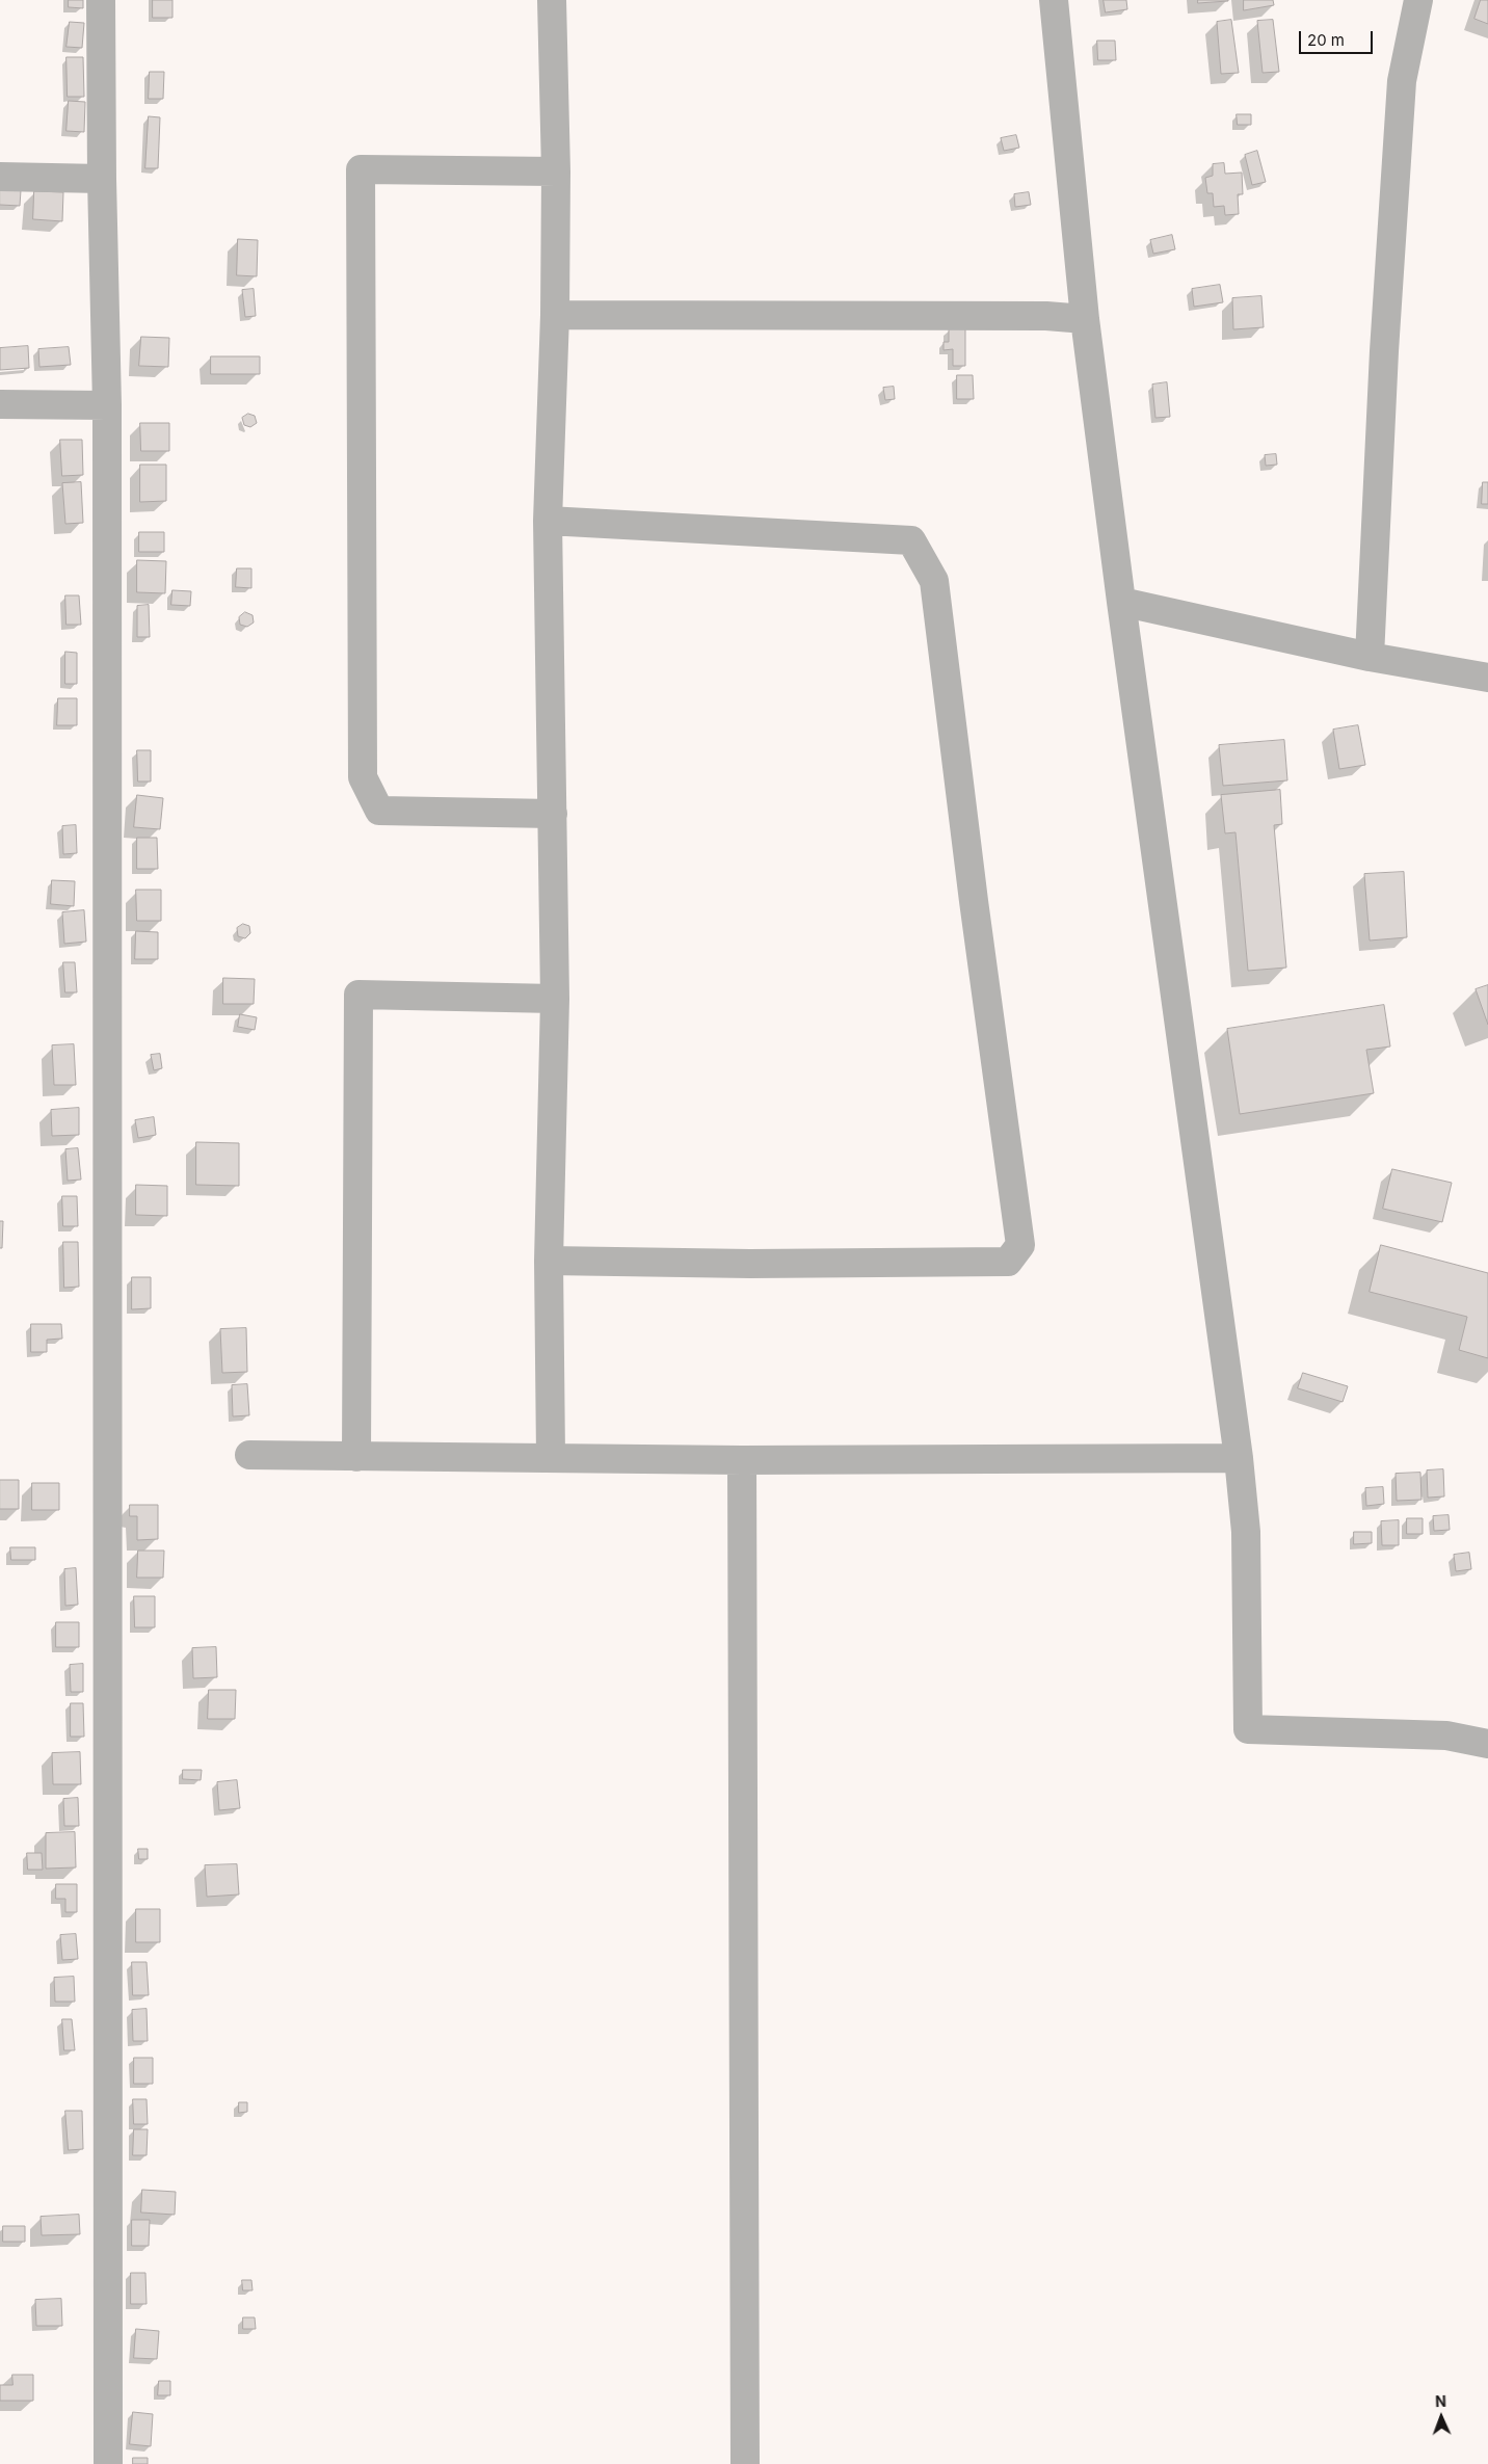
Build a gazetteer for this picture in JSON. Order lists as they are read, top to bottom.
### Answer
{
  "scale_bar": "20 m",
  "north": "top"
}
